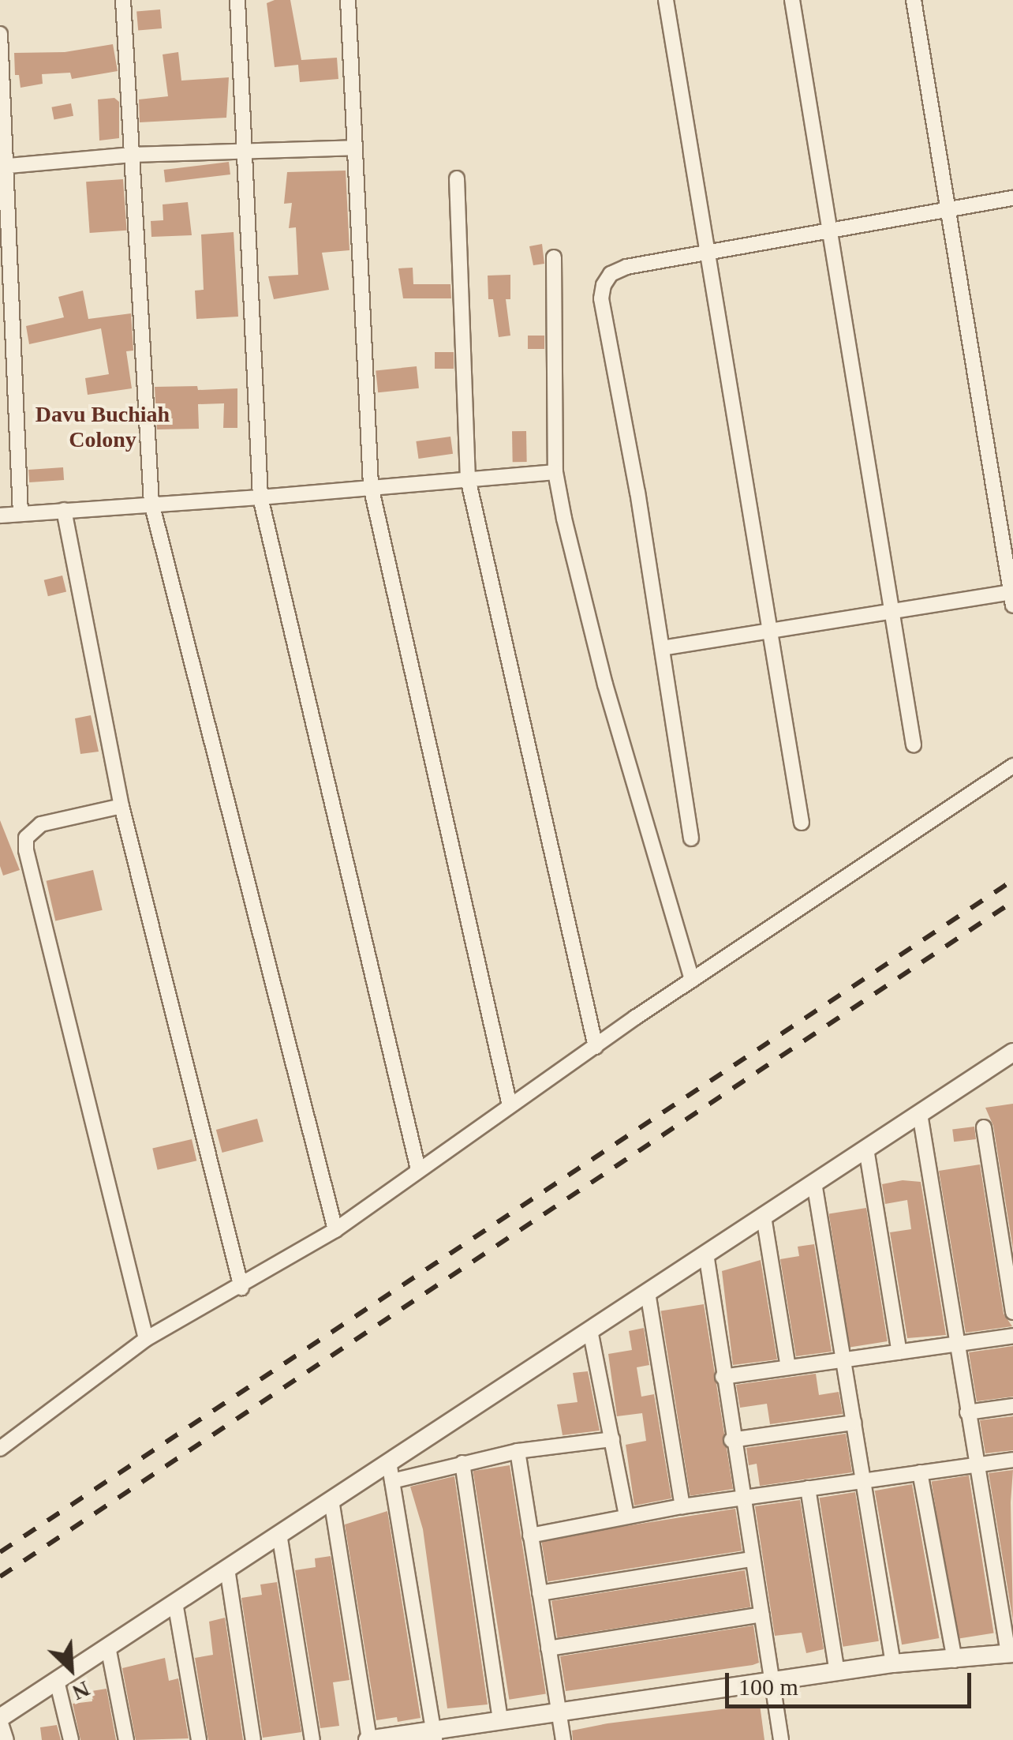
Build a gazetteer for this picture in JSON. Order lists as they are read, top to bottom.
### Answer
{
  "districts": ["Davu Buchiah Colony"],
  "scale_bar": "100 m",
  "north": "bottom right"
}
